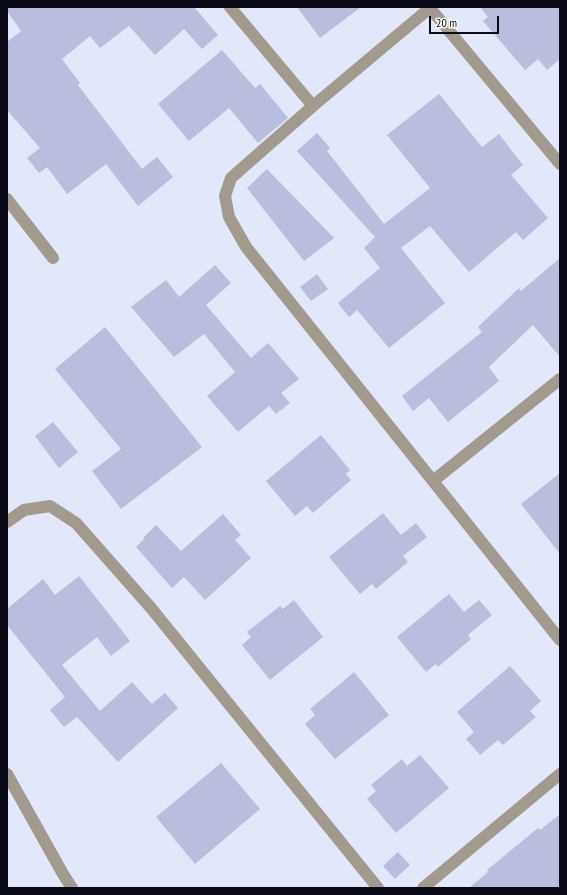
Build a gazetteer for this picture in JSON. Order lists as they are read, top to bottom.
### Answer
{
  "scale_bar": "20 m"
}
